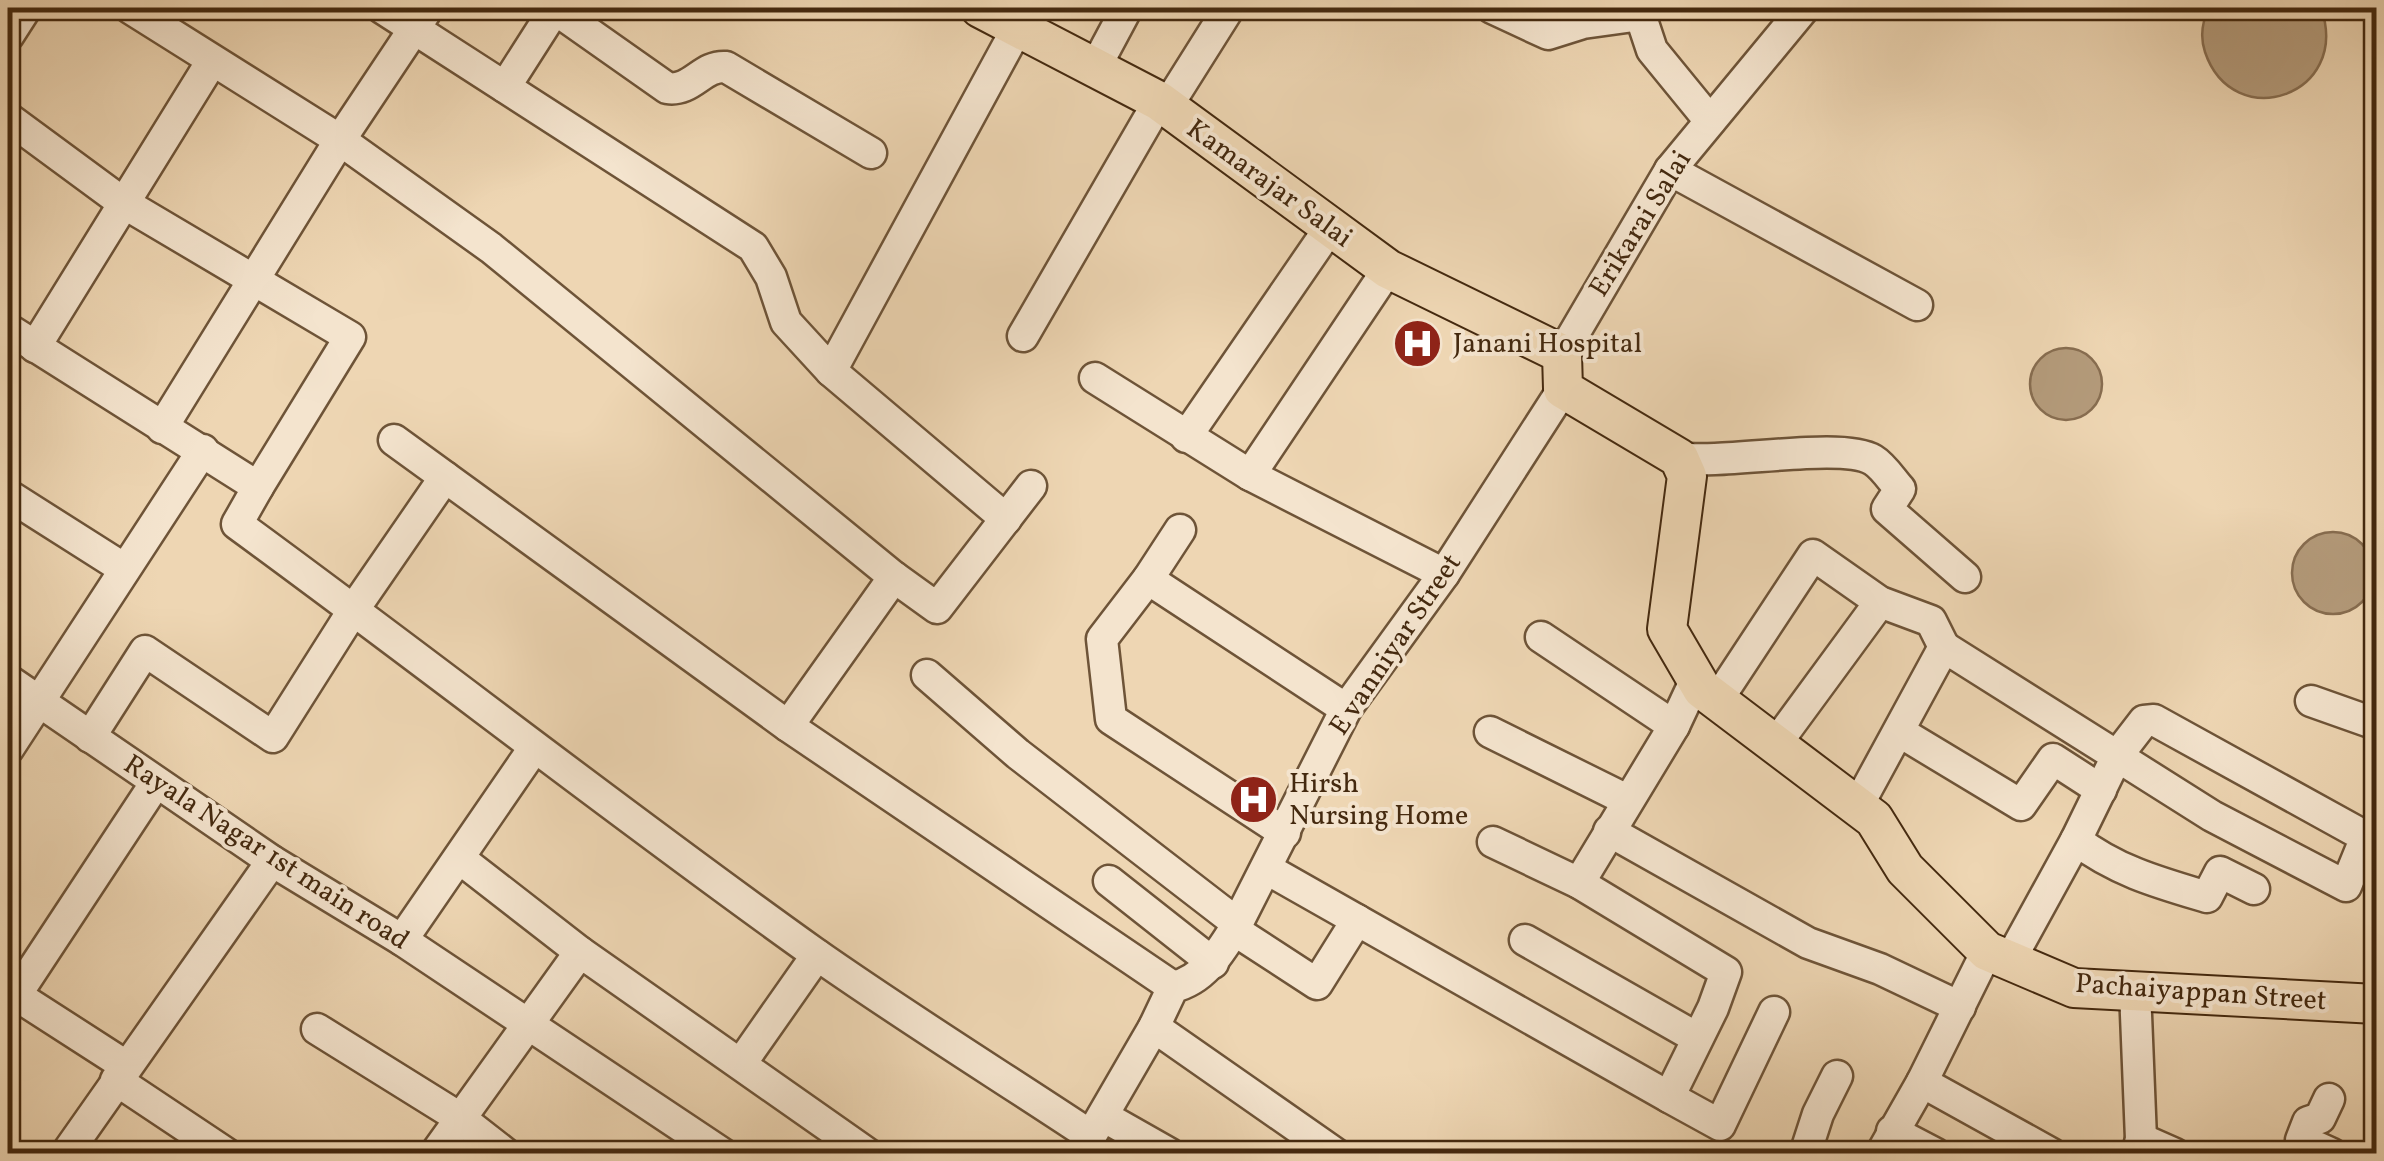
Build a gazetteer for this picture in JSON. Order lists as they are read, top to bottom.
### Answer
{
  "streets": {
    "main road": ["Kamarajar Salai", "Pachaiyappan Street"],
    "street": ["Erikarai Salai", "E vanniyar Street", "Rayala Nagar 1st main road"]
  },
  "crossings": [
    ["Kamarajar Salai", "Erikarai Salai"],
    ["Kamarajar Salai", "E vanniyar Street"],
    ["Erikarai Salai", "E vanniyar Street"]
  ],
  "places": {
    "hospital": ["Janani Hospital", "Hirsh Nursing Home"]
  }
}
